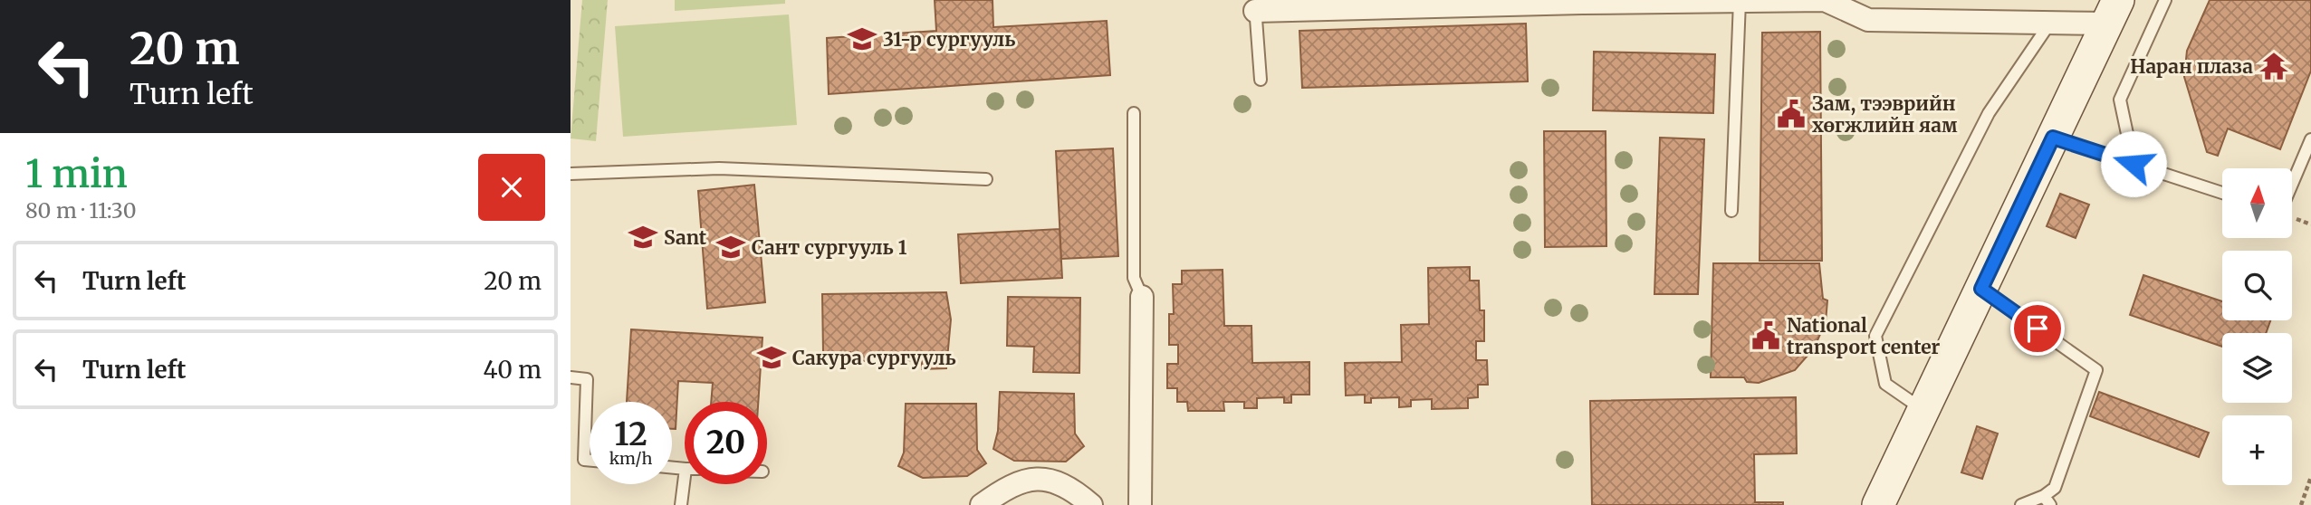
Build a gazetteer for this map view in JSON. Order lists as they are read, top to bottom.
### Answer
{
  "places": {
    "school or university": [
      "31-р сургууль",
      "Sant",
      "Сант сургууль 1",
      "Сакура сургууль"
    ],
    "temple": ["Наран плаза"],
    "public building": ["Зам, тээврийн хөгжлийн яам", "National transport center"]
  },
  "north": "top",
  "page": {
    "turn": ["20 m", "Turn left"],
    "heading": ["1 min", "80 m · 11:30"],
    "map_buttons": "+",
    "list": [
      {
        "name": "Turn left",
        "value": "20 m"
      },
      {
        "name": "Turn left",
        "value": "40 m"
      }
    ],
    "speed": "12 km/h",
    "limit": "20"
  }
}
